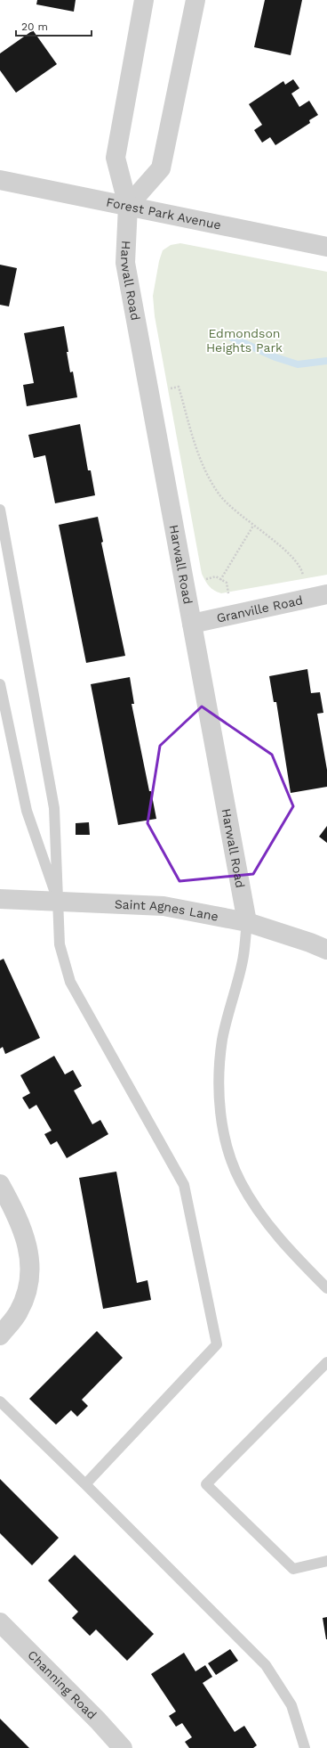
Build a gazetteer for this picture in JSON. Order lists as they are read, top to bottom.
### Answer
{
  "streets": {
    "street": [
      "Forest Park Avenue",
      "Harwall Road",
      "Granville Road",
      "Saint Agnes Lane",
      "Channing Road"
    ]
  },
  "crossings": [
    ["Forest Park Avenue", "Harwall Road"],
    ["Harwall Road", "Granville Road"],
    ["Harwall Road", "Saint Agnes Lane"]
  ],
  "parks": ["Edmondson Heights Park"],
  "scale_bar": "20 m"
}
